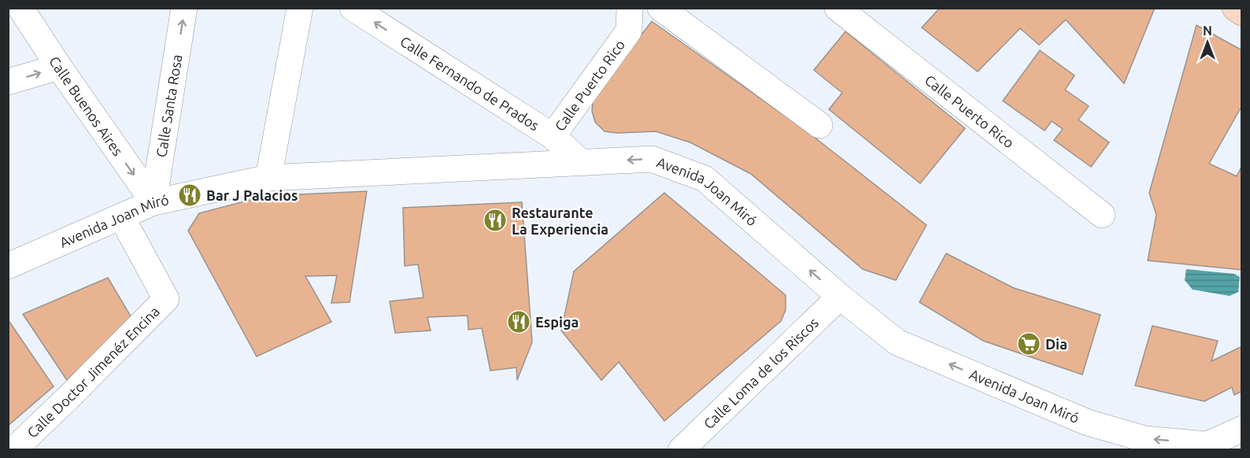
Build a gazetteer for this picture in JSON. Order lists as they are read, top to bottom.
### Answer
{
  "streets": {
    "street": [
      "Calle Fernando de Prados",
      "Calle Puerto Rico",
      "Calle Santa Rosa",
      "Calle Buenos Aires",
      "Avenida Joan Miró",
      "Calle Doctor Jimenéz Encina",
      "Calle Loma de los Riscos"
    ]
  },
  "crossings": [
    ["Calle Fernando de Prados", "Calle Puerto Rico"],
    ["Calle Fernando de Prados", "Avenida Joan Miró"],
    ["Calle Santa Rosa", "Calle Buenos Aires"],
    ["Calle Santa Rosa", "Avenida Joan Miró"],
    ["Calle Buenos Aires", "Avenida Joan Miró"],
    ["Avenida Joan Miró", "Calle Doctor Jimenéz Encina"],
    ["Avenida Joan Miró", "Calle Loma de los Riscos"]
  ],
  "one_way": ["Calle Fernando de Prados", "Calle Buenos Aires", "Avenida Joan Miró"],
  "places": {
    "restaurant": ["Bar J Palacios", "Restaurante La Experiencia", "Espiga"],
    "supermarket": ["Dia"]
  },
  "north": "top"
}
